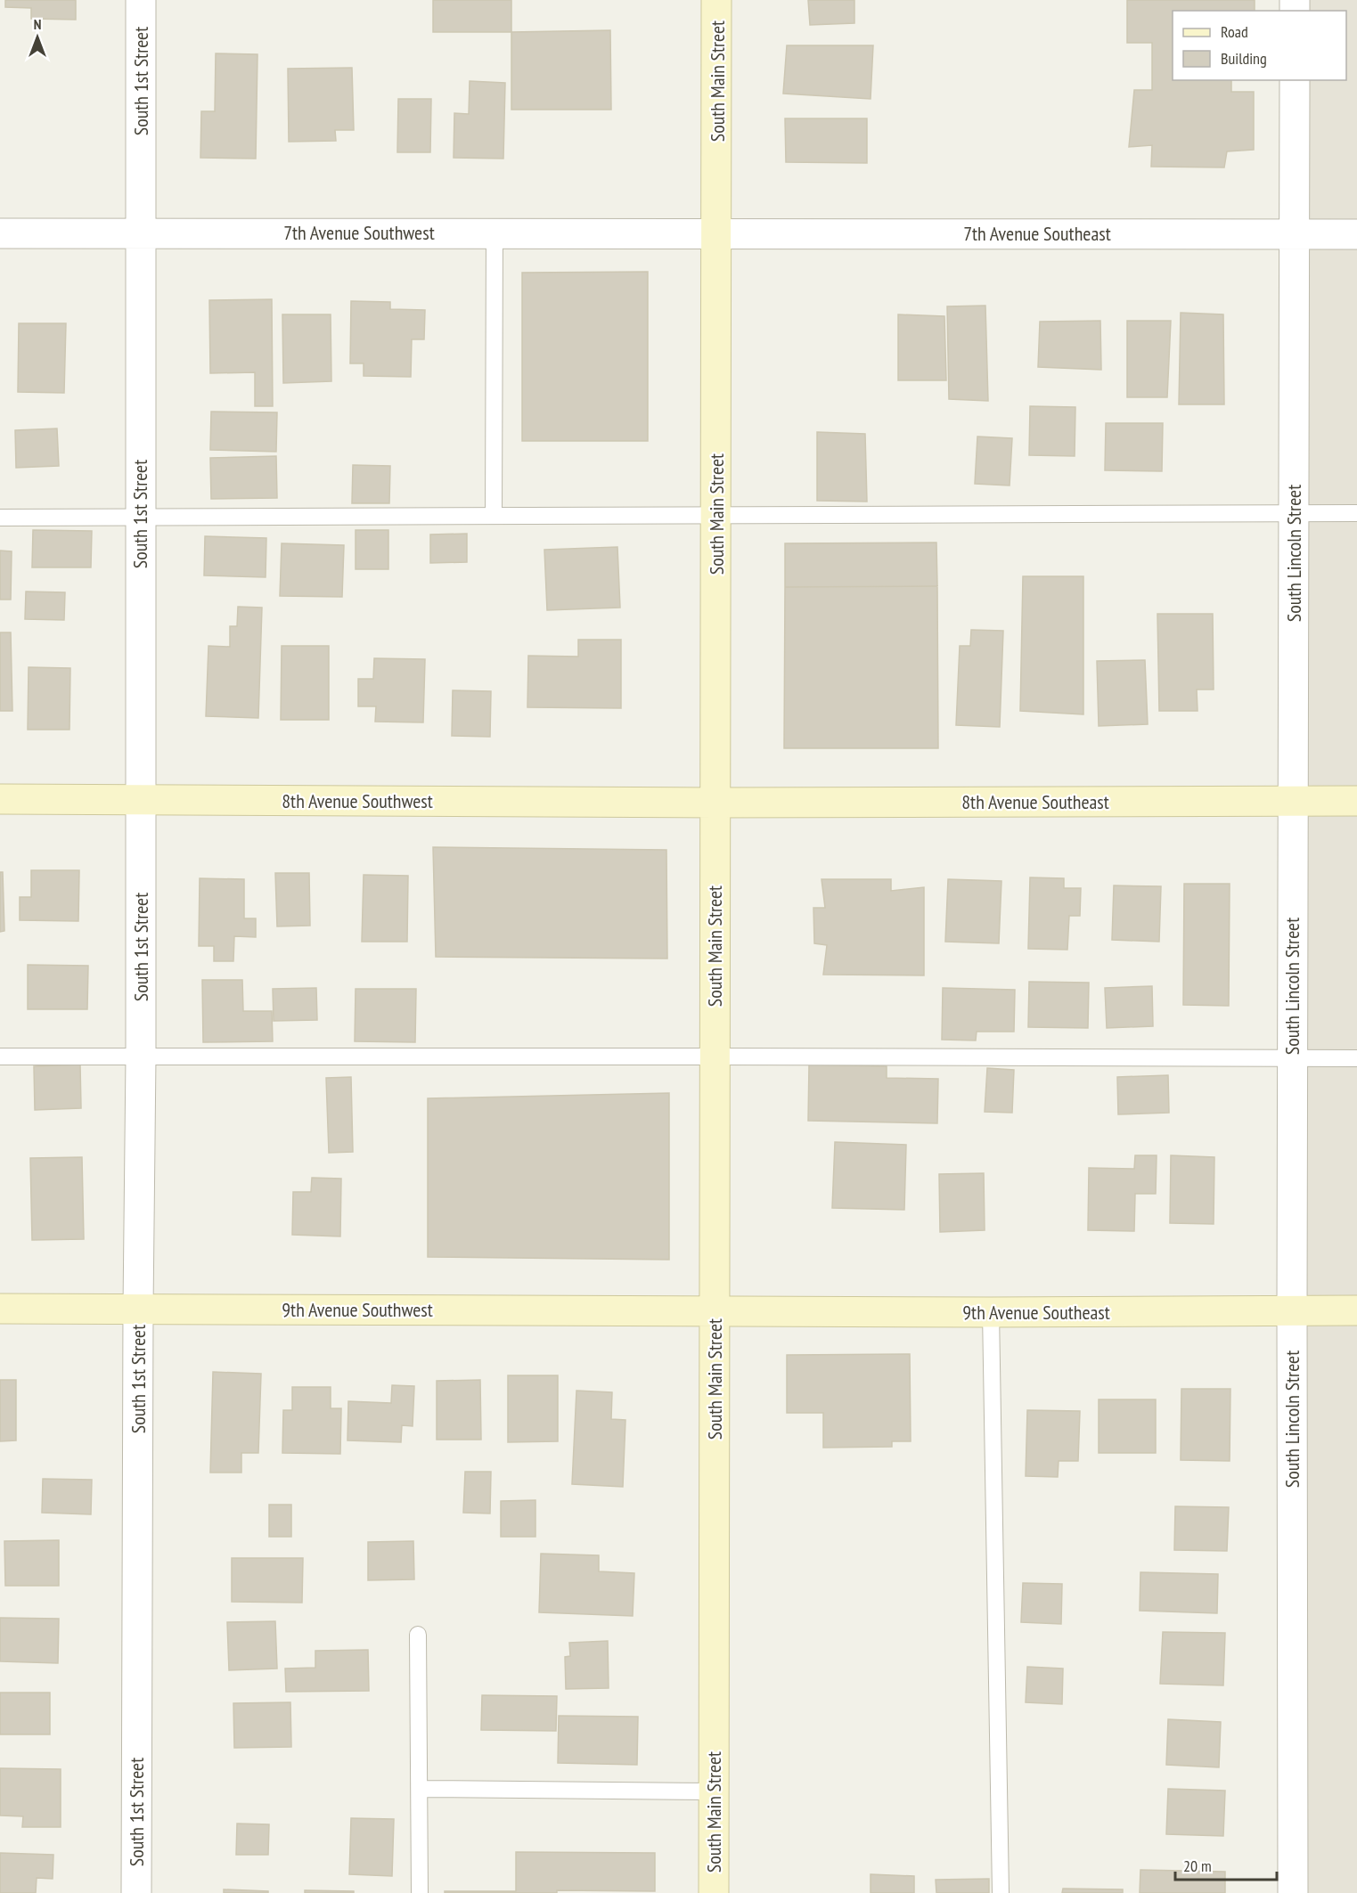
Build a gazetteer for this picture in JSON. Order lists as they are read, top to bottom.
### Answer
{
  "streets": {
    "street": [
      "South 1st Street",
      "South Main Street",
      "7th Avenue Southwest",
      "7th Avenue Southeast",
      "South Lincoln Street",
      "8th Avenue Southwest",
      "8th Avenue Southeast",
      "9th Avenue Southwest",
      "9th Avenue Southeast"
    ]
  },
  "crossings": [
    ["South 1st Street", "7th Avenue Southwest"],
    ["South 1st Street", "8th Avenue Southwest"],
    ["South 1st Street", "9th Avenue Southwest"],
    ["South Main Street", "7th Avenue Southwest"],
    ["South Main Street", "7th Avenue Southeast"],
    ["South Main Street", "8th Avenue Southwest"],
    ["South Main Street", "8th Avenue Southeast"],
    ["South Main Street", "9th Avenue Southwest"],
    ["South Main Street", "9th Avenue Southeast"],
    ["7th Avenue Southwest", "7th Avenue Southeast"],
    ["7th Avenue Southeast", "South Lincoln Street"],
    ["South Lincoln Street", "8th Avenue Southeast"],
    ["South Lincoln Street", "9th Avenue Southeast"],
    ["8th Avenue Southwest", "8th Avenue Southeast"],
    ["9th Avenue Southwest", "9th Avenue Southeast"]
  ],
  "legend": ["Road", "Building"],
  "scale_bar": "20 m",
  "north": "top"
}
